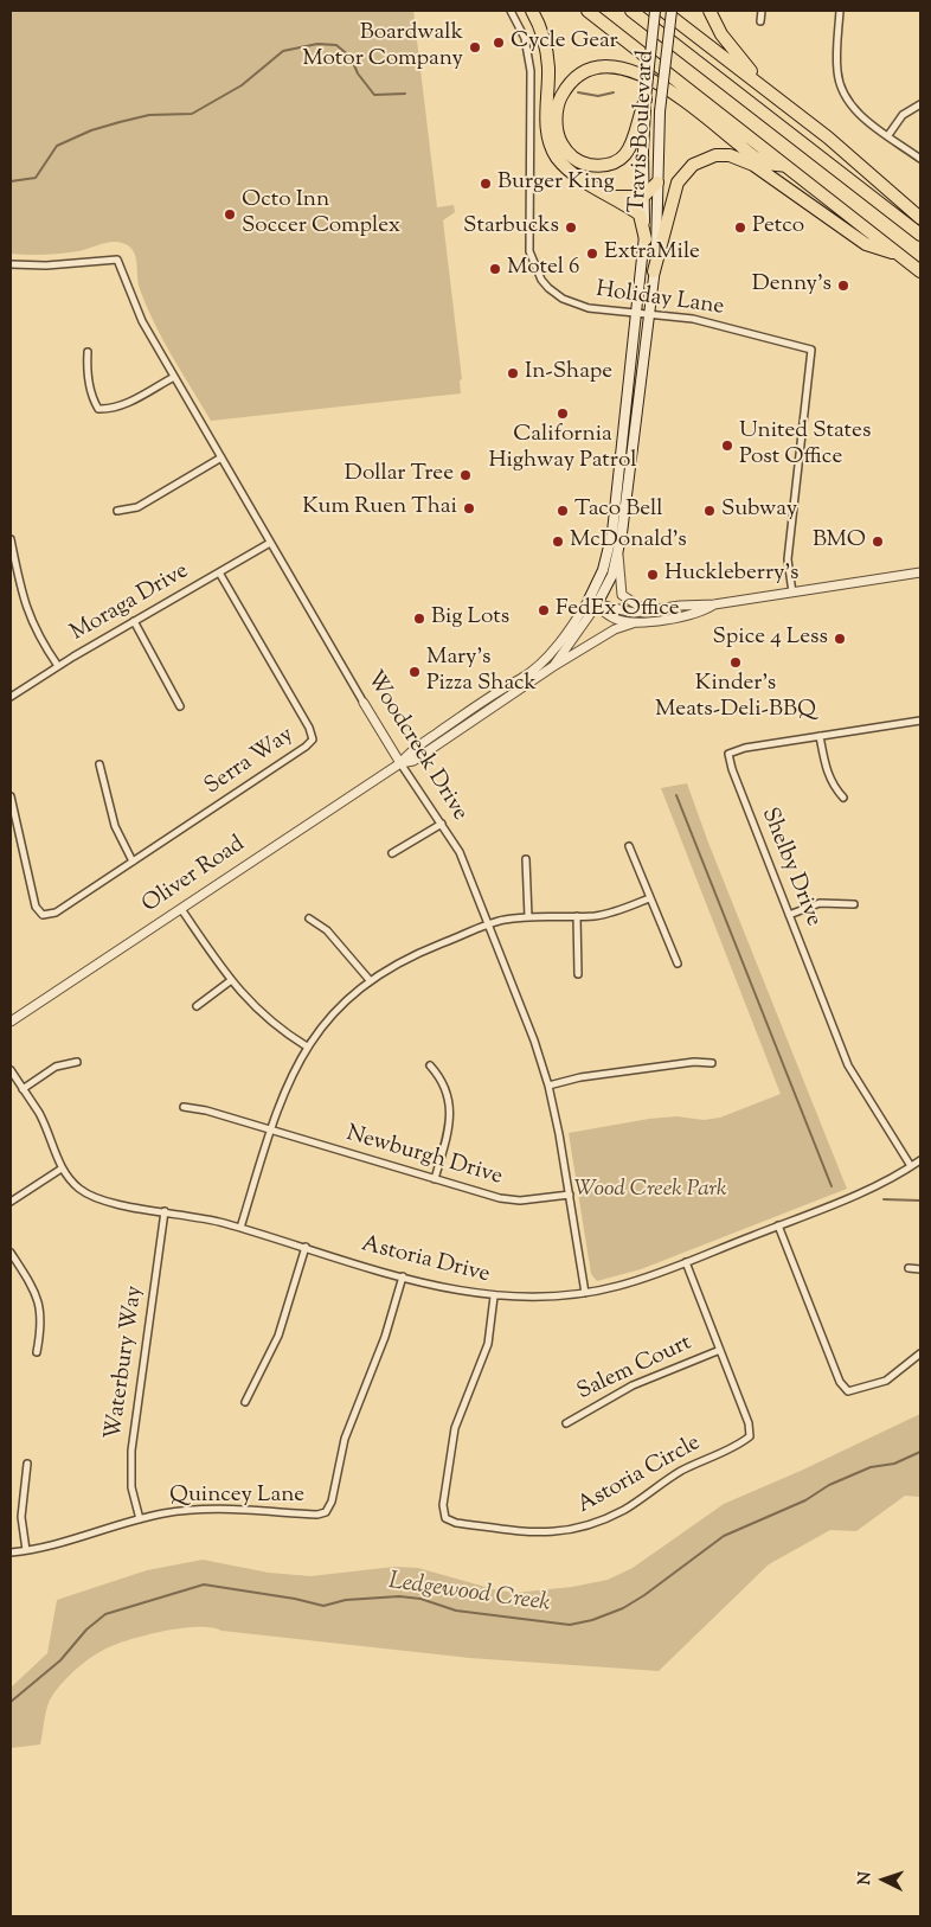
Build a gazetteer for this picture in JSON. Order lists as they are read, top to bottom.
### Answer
{
  "streets": {
    "main road": ["Travis Boulevard"],
    "street": [
      "Holiday Lane",
      "Moraga Drive",
      "Woodcreek Drive",
      "Serra Way",
      "Shelby Drive",
      "Oliver Road",
      "Newburgh Drive",
      "Astoria Drive",
      "Waterbury Way",
      "Salem Court",
      "Astoria Circle",
      "Quincey Lane"
    ]
  },
  "crossings": [
    ["Travis Boulevard", "Holiday Lane"],
    ["Travis Boulevard", "Oliver Road"],
    ["Holiday Lane", "Oliver Road"],
    ["Moraga Drive", "Woodcreek Drive"],
    ["Moraga Drive", "Serra Way"],
    ["Woodcreek Drive", "Oliver Road"],
    ["Woodcreek Drive", "Newburgh Drive"],
    ["Woodcreek Drive", "Astoria Drive"],
    ["Shelby Drive", "Astoria Drive"],
    ["Astoria Drive", "Waterbury Way"],
    ["Astoria Drive", "Astoria Circle"],
    ["Astoria Drive", "Quincey Lane"],
    ["Waterbury Way", "Quincey Lane"],
    ["Salem Court", "Astoria Circle"]
  ],
  "water": ["Ledgewood Creek"],
  "parks": ["Wood Creek Park"],
  "places": [
    "Cycle Gear",
    "Boardwalk Motor Company",
    "Burger King",
    "Octo Inn Soccer Complex",
    "Starbucks",
    "Petco",
    "ExtraMile",
    "Motel 6",
    "Denny's",
    "In-Shape",
    "California Highway Patrol",
    "United States Post Office",
    "Dollar Tree",
    "Kum Ruen Thai",
    "Taco Bell",
    "Subway",
    "McDonald's",
    "BMO",
    "Huckleberry's",
    "FedEx Office",
    "Big Lots",
    "Spice 4 Less",
    "Kinder's Meats-Deli-BBQ",
    "Mary's Pizza Shack"
  ],
  "north": "left"
}
